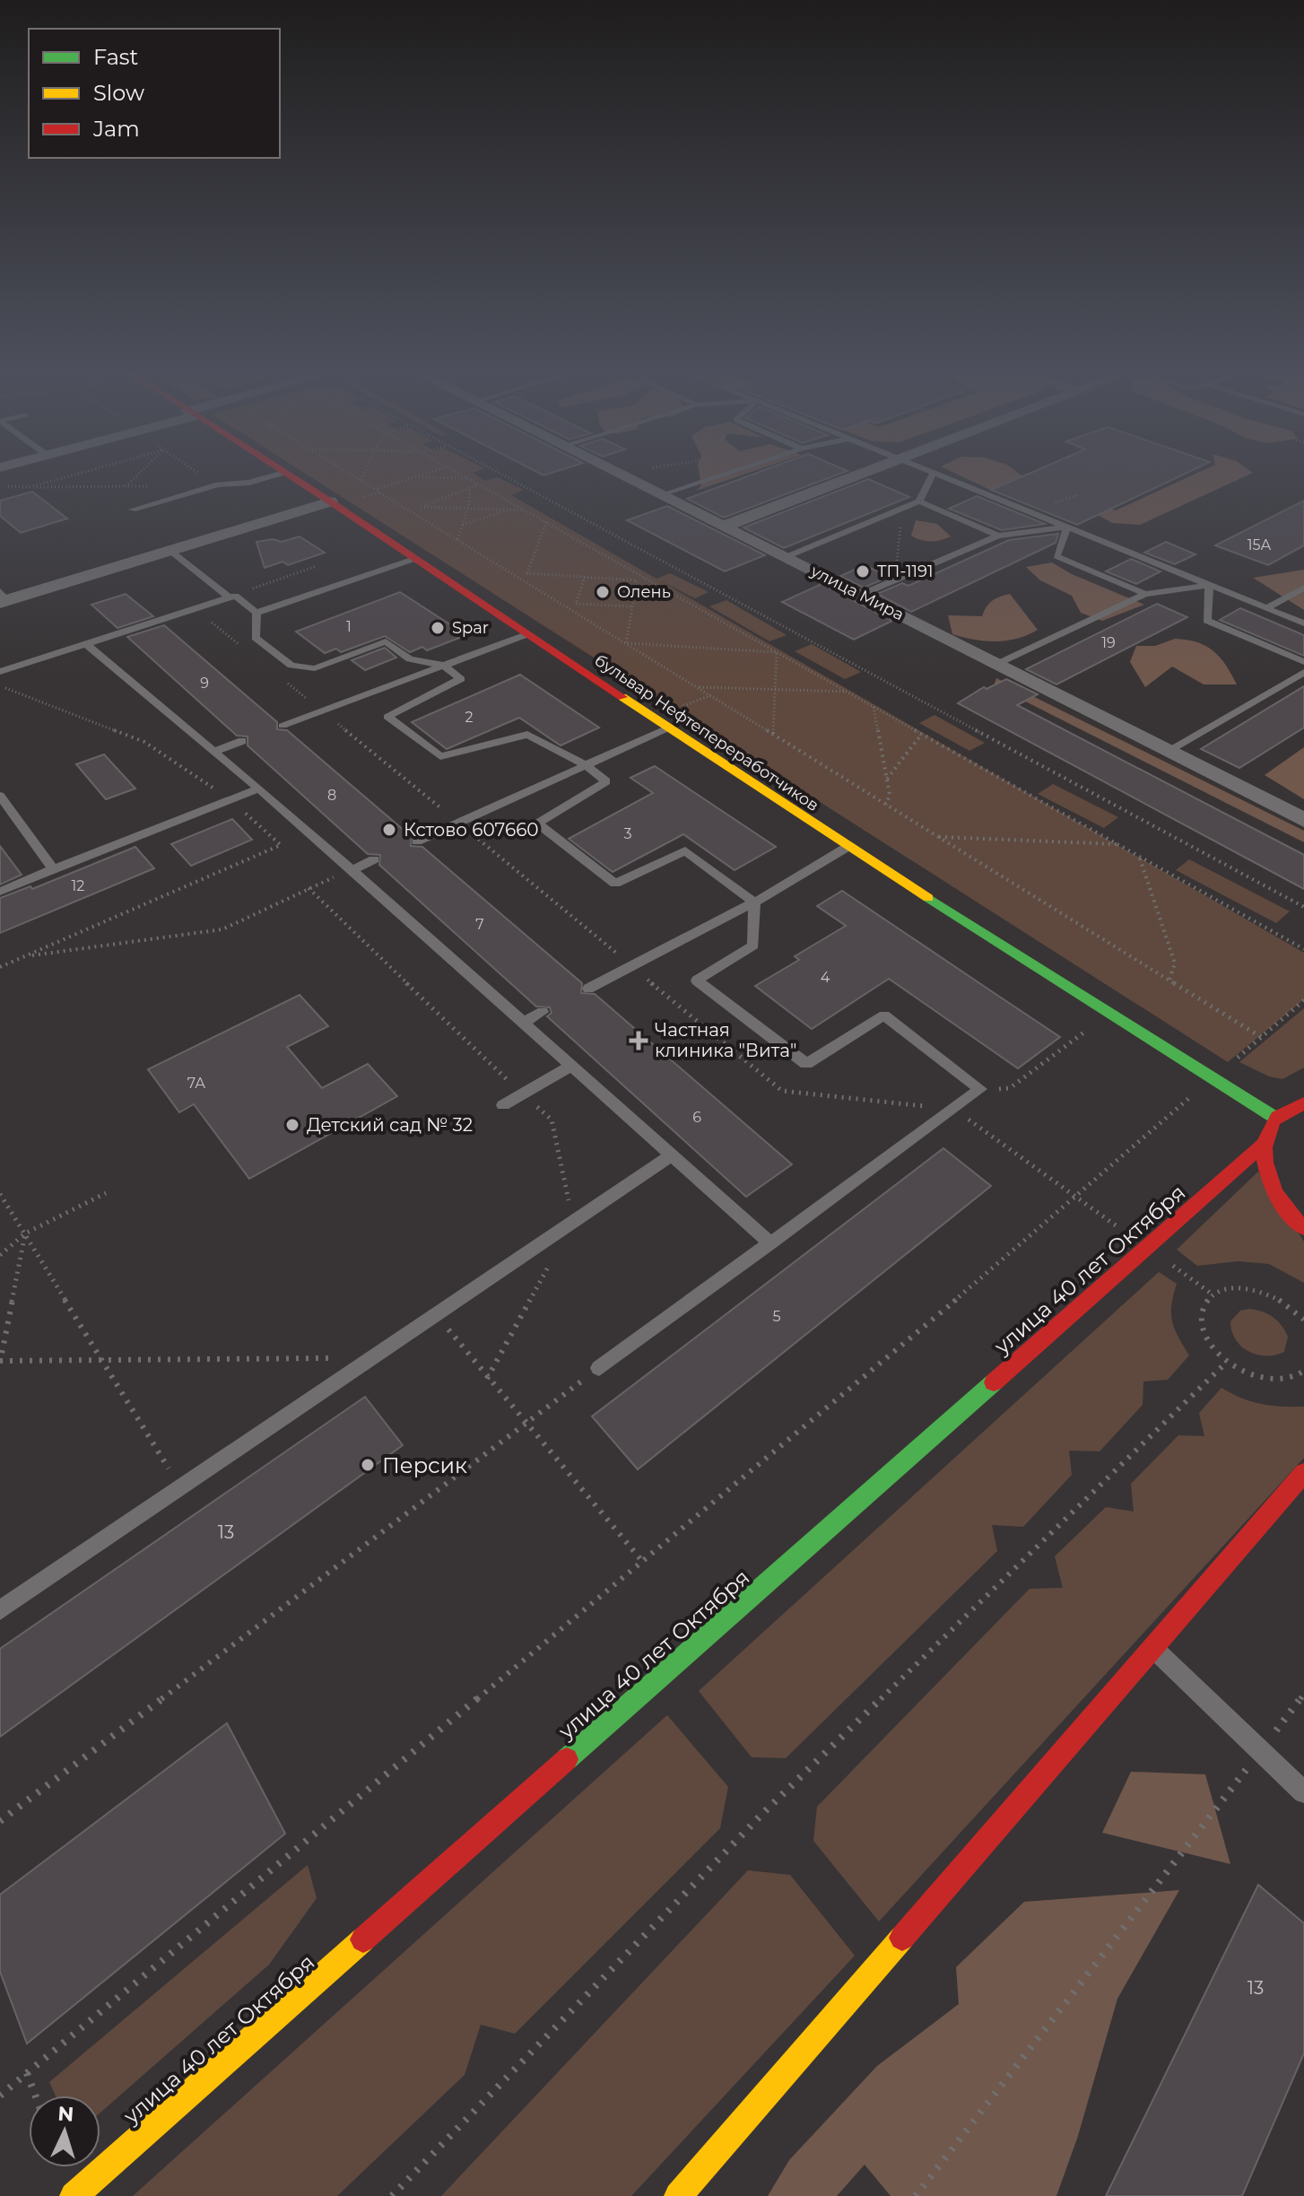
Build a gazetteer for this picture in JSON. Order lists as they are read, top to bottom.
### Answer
{
  "streets": {
    "street": ["улица Мира", "бульвар Нефтепереработчиков", "улица 40 лет Октября"]
  },
  "places": {
    "other": [
      "ТП-1191",
      "Олень",
      "Spar",
      "Кстово 607660",
      "Детский сад № 32",
      "Персик"
    ],
    "health": ["Чаcтная клиника \"Вита\""]
  },
  "house_numbers": [
    "15А",
    "1",
    "19",
    "9",
    "2",
    "8",
    "3",
    "12",
    "7",
    "4",
    "7А",
    "6",
    "5",
    "13",
    "13"
  ],
  "legend": ["Fast", "Slow", "Jam"],
  "north": "top"
}
